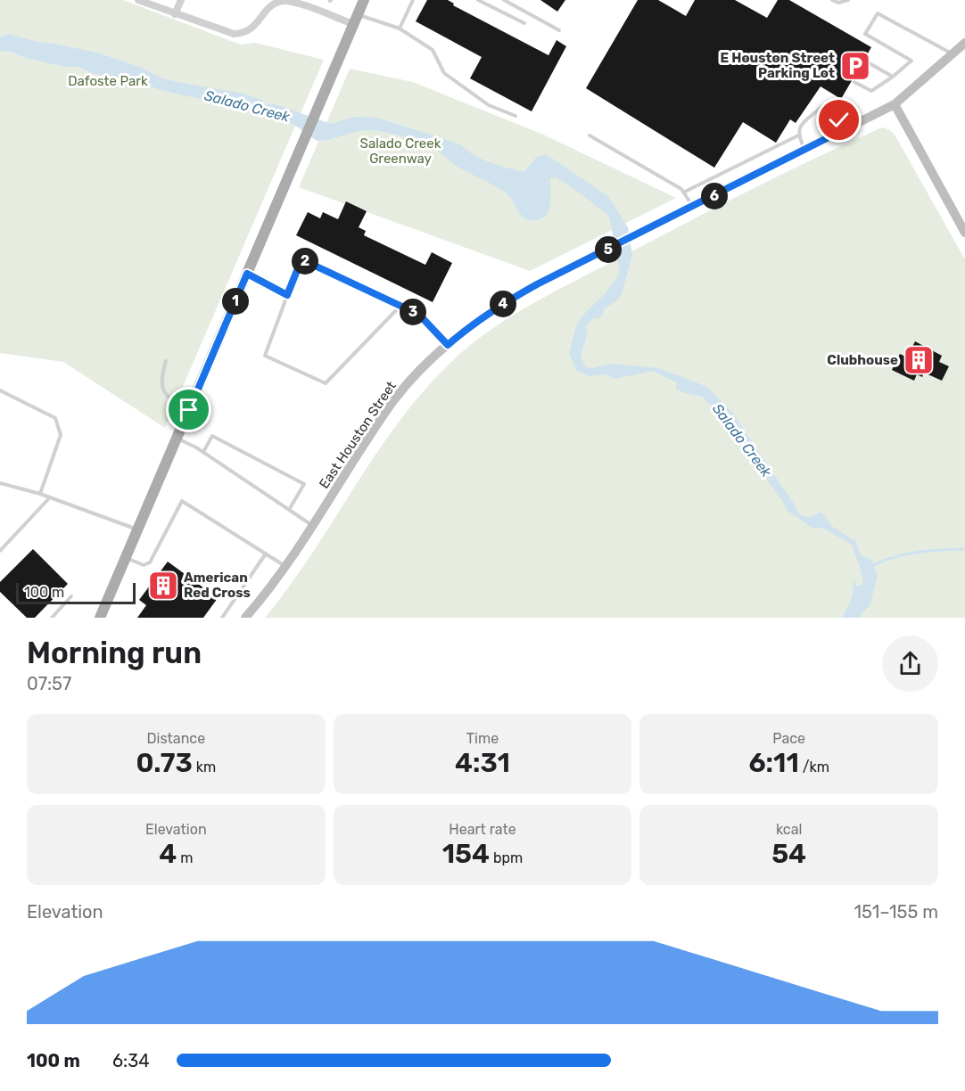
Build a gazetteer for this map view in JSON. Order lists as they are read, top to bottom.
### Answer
{
  "streets": {
    "main road": ["East Houston Street"]
  },
  "water": ["Salado Creek"],
  "parks": ["Dafoste Park", "Salado Creek Greenway"],
  "places": {
    "parking": ["E Houston Street Parking Lot"],
    "building": ["Clubhouse", "American Red Cross"]
  },
  "scale_bar": "100 m",
  "page": {
    "pins": [
      "6",
      "5",
      "2",
      "1",
      "4",
      "3"
    ],
    "scale": "100 m",
    "heading": ["Morning run", "07:57"],
    "stats": [
      ["Distance", "0.73 km"],
      ["Time", "4:31"],
      ["Pace", "6:11 /km"],
      ["Elevation", "4 m"],
      ["Heart rate", "154 bpm"],
      ["kcal", "54"]
    ],
    "chart": ["Elevation", "151–155 m"],
    "list": [
      {
        "name": "100 m",
        "note": "6:34"
      }
    ]
  }
}
